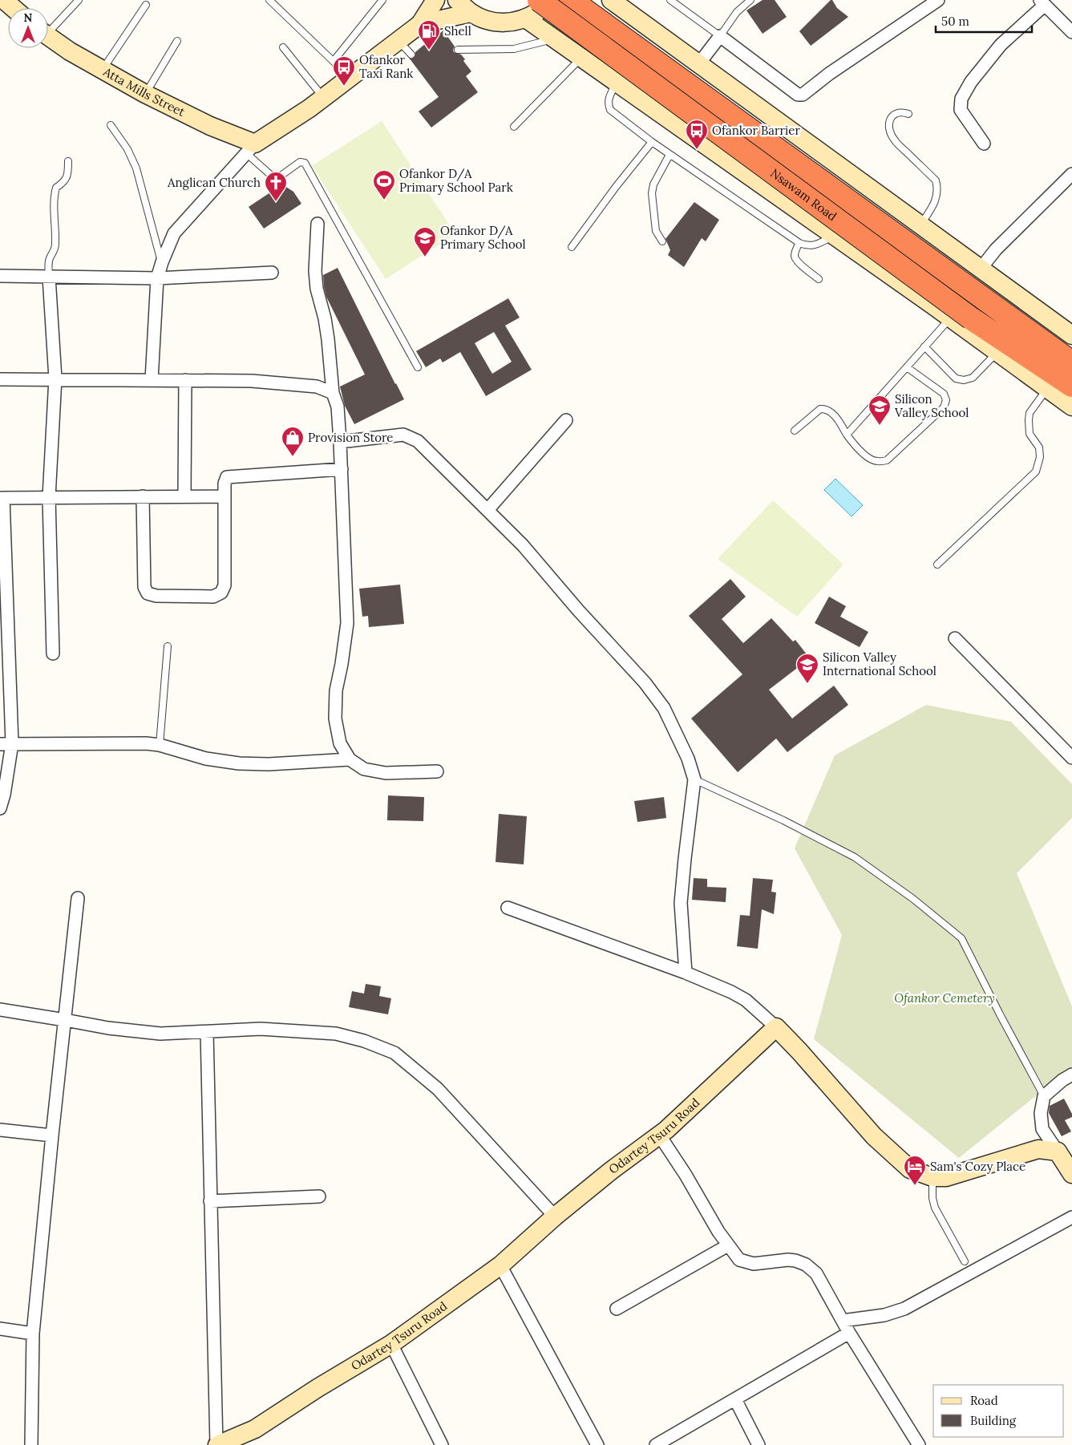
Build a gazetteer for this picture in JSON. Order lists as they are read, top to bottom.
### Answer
{
  "streets": {
    "highway": ["Nsawam Road"],
    "main road": ["Atta Mills Street", "Odartey Tsuru Road"]
  },
  "parks": ["Ofankor Cemetery"],
  "places": {
    "fuel station": ["Shell"],
    "bus stop": ["Ofankor Taxi Rank", "Ofankor Barrier"],
    "sports": ["Ofankor D/A Primary School Park"],
    "church": ["Anglican Church"],
    "school or university": ["Ofankor D/A Primary School", "Silicon Valley School", "Silicon Valley International School"],
    "shop": ["Provision Store"],
    "hotel": ["Sam's Cozy Place"]
  },
  "legend": ["Road", "Building"],
  "scale_bar": "50 m",
  "north": "top"
}
